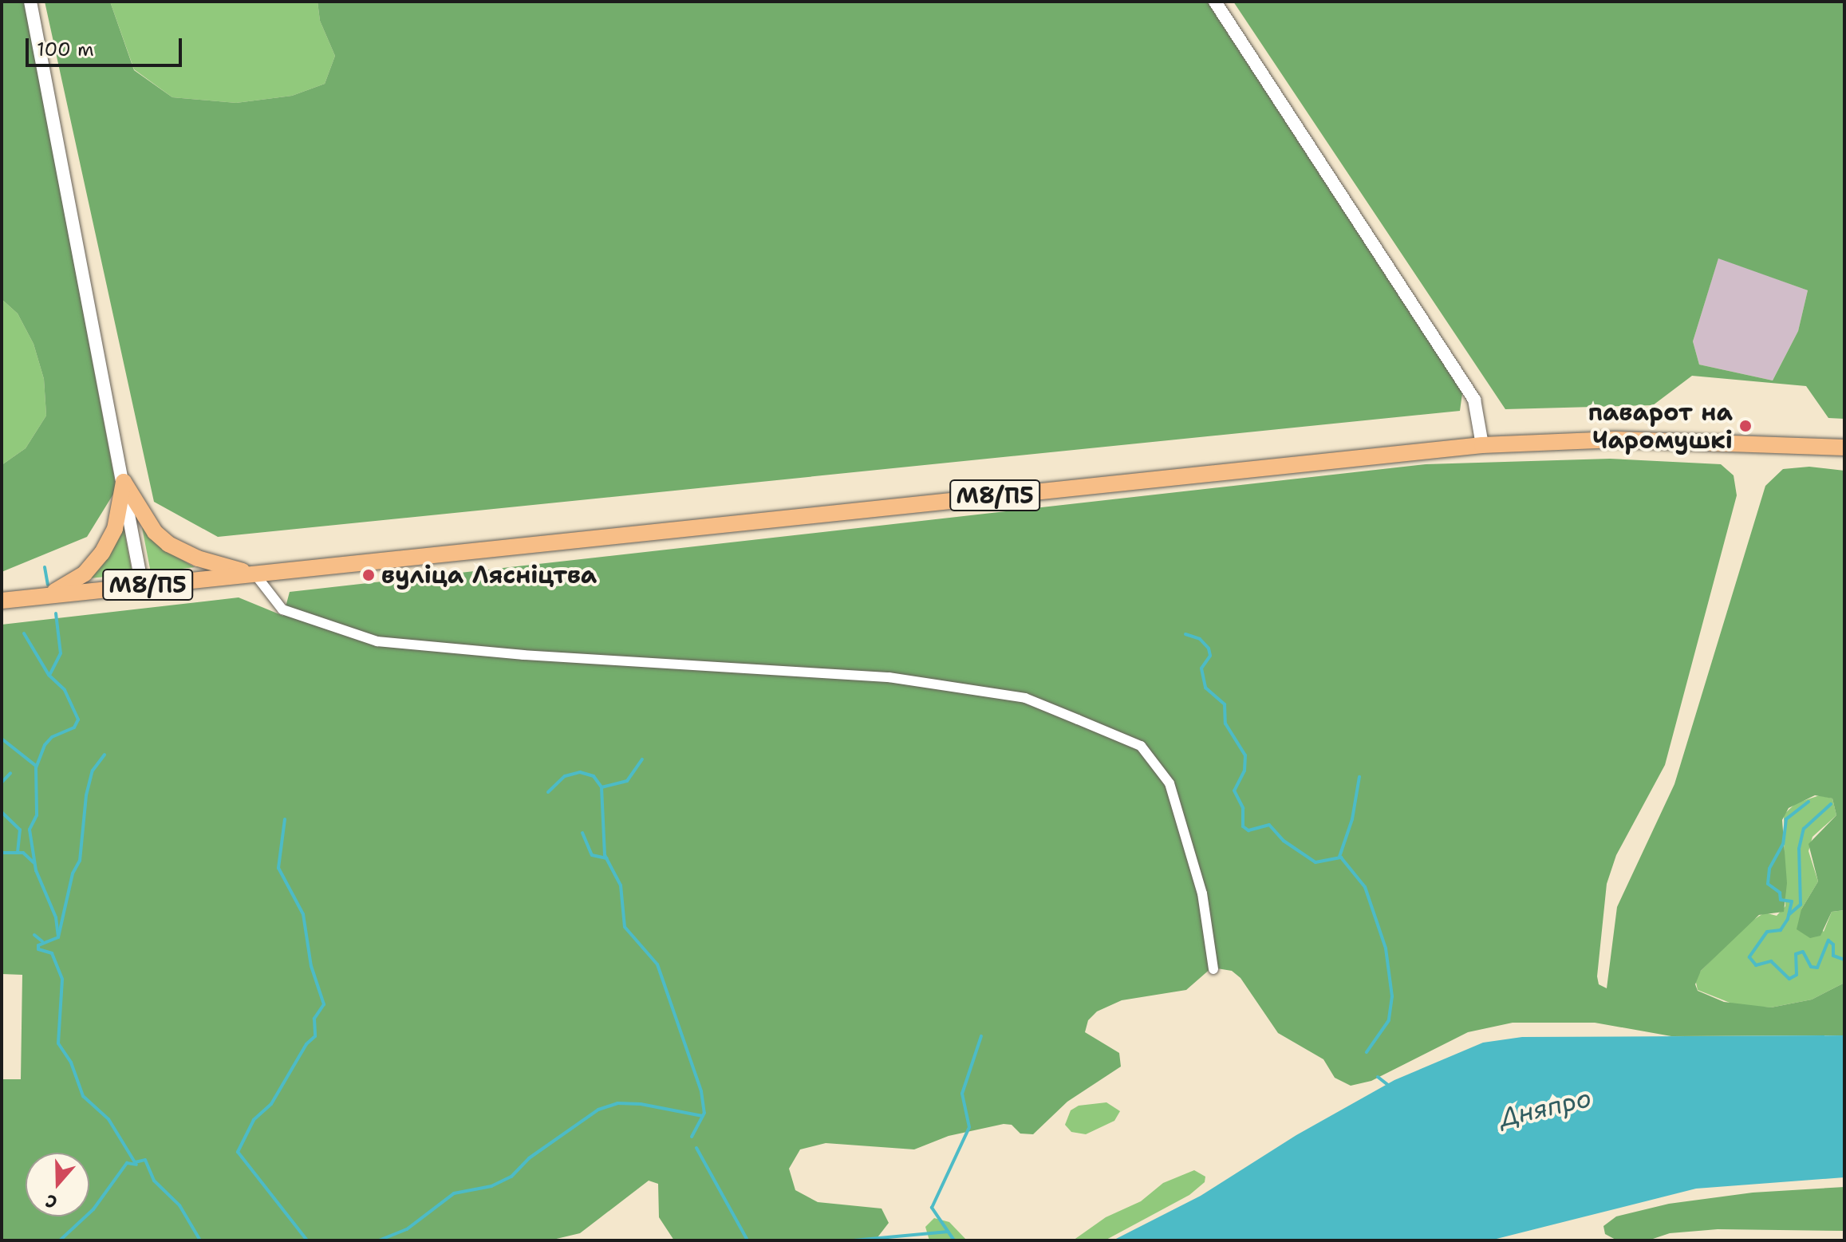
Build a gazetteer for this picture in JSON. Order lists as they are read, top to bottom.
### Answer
{
  "streets": {
    "main road": ["М8/П5"]
  },
  "water": ["Дняпро"],
  "places": ["паварот на Чаромушкі", "вуліца Лясніцтва"],
  "scale_bar": "100 m",
  "north": "bottom"
}
